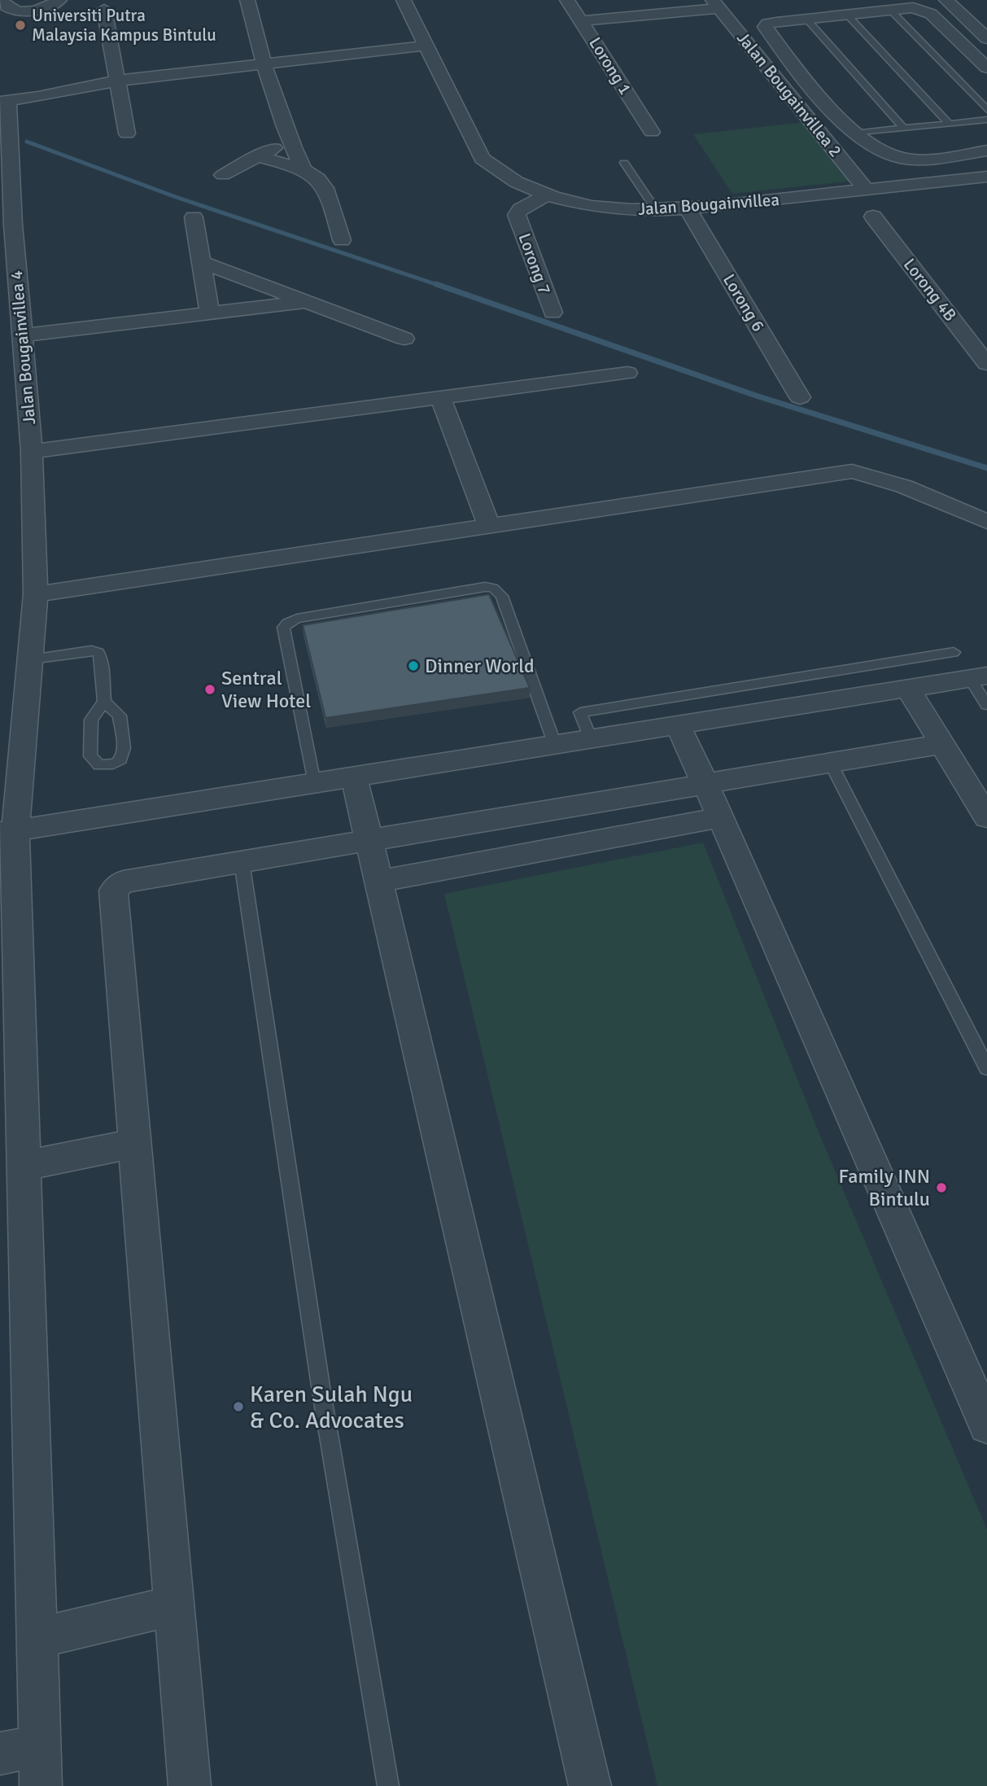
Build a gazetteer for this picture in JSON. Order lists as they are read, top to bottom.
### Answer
{
  "streets": {
    "street": [
      "Lorong 1",
      "Jalan Bougainvillea 2",
      "Jalan Bougainvillea",
      "Lorong 7",
      "Lorong 4B",
      "Lorong 6",
      "Jalan Bougainvillea 4"
    ]
  },
  "crossings": [
    ["Jalan Bougainvillea 2", "Jalan Bougainvillea"],
    ["Jalan Bougainvillea", "Lorong 7"],
    ["Jalan Bougainvillea", "Lorong 6"]
  ],
  "places": [
    "Universiti Putra Malaysia Kampus Bintulu",
    "Dinner World",
    "Sentral View Hotel",
    "Family INN Bintulu",
    "Karen Sulah Ngu & Co. Advocates"
  ]
}
